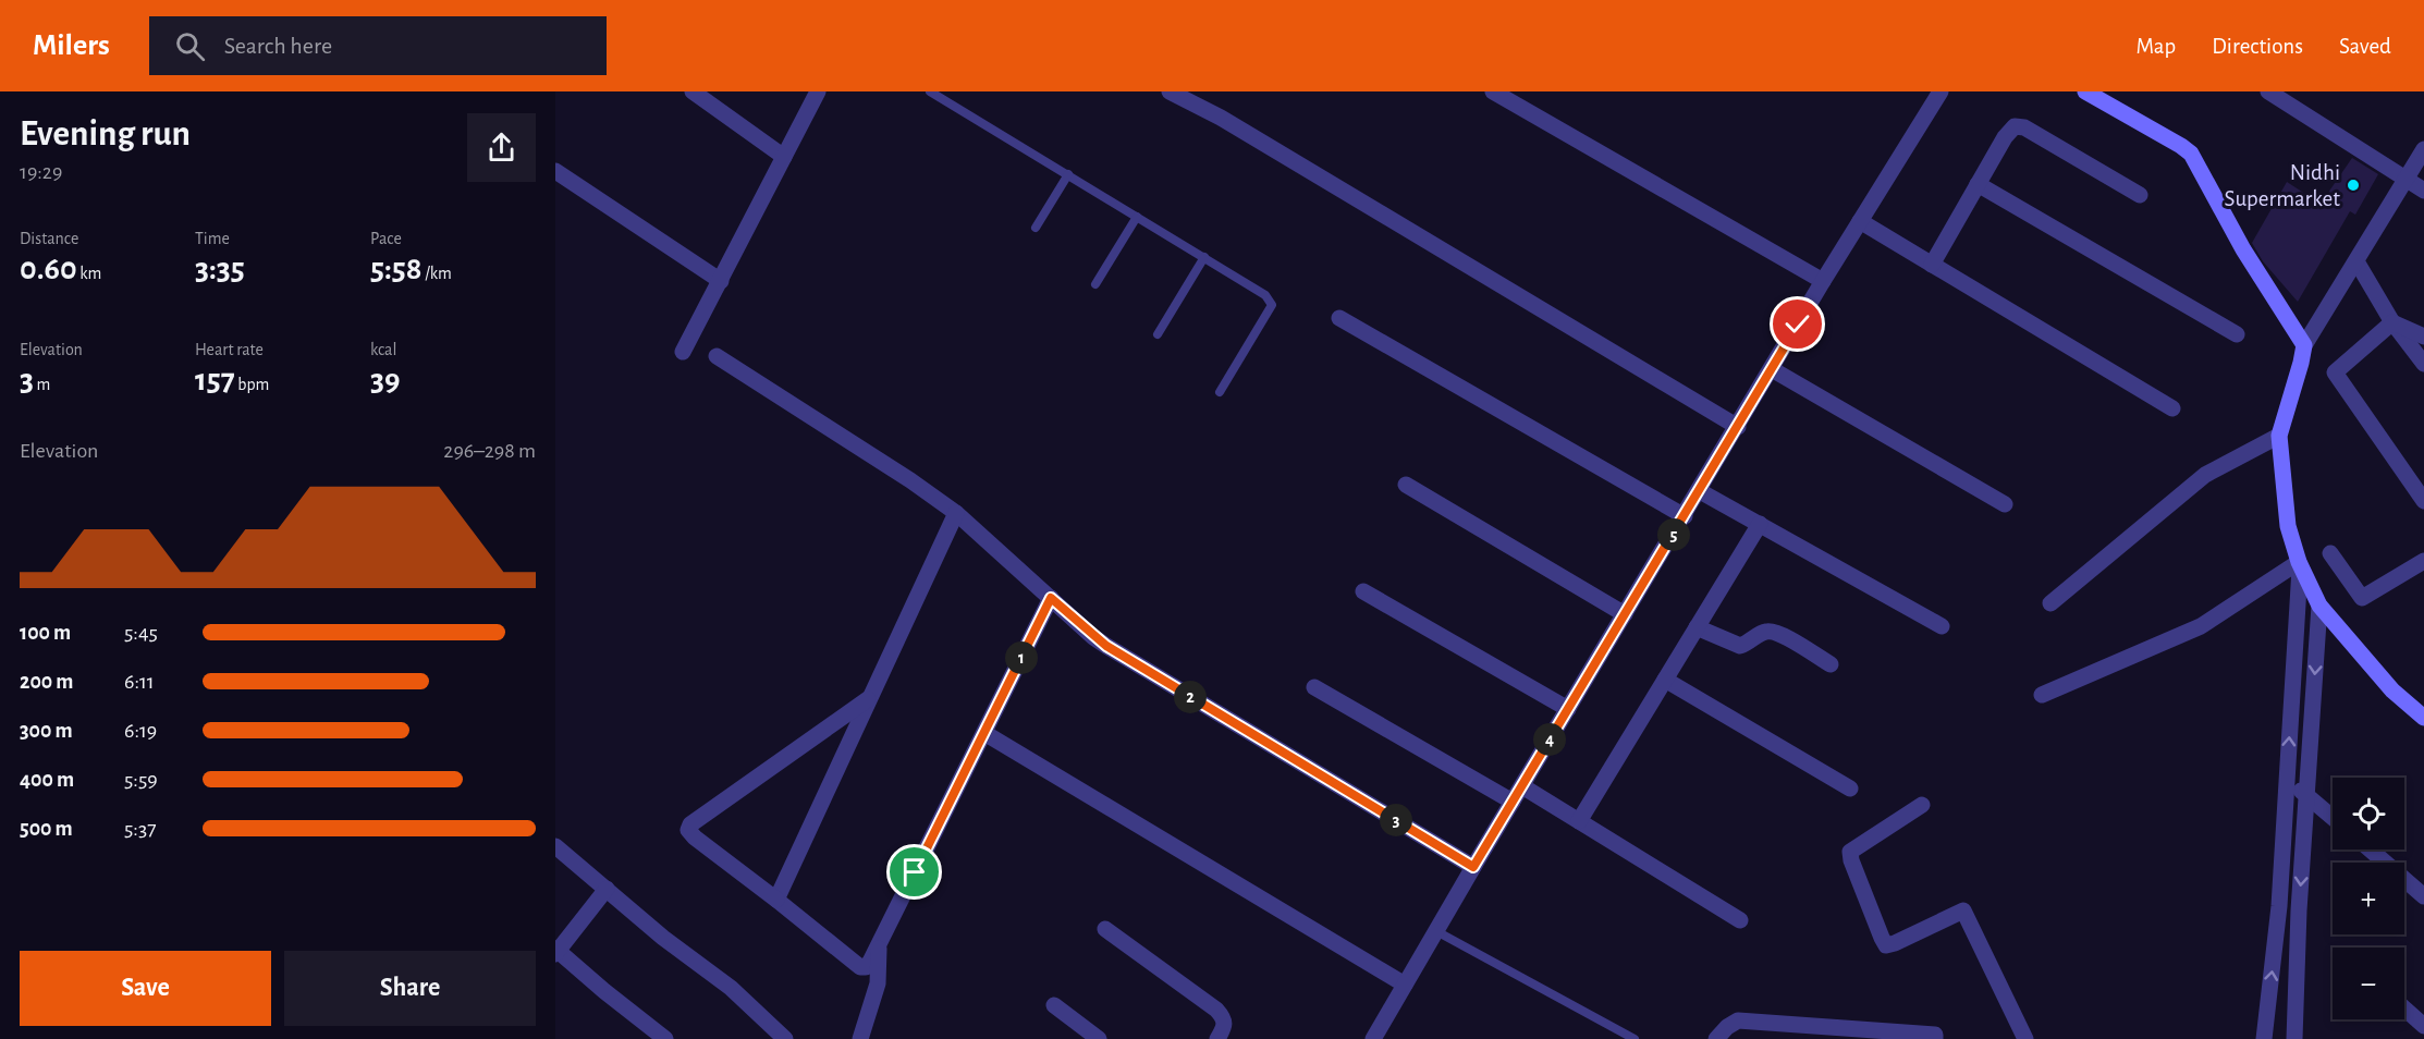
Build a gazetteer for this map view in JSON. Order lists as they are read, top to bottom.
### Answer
{
  "places": ["Nidhi Supermarket"],
  "page": {
    "header": "Milers",
    "search": "Search here",
    "nav": ["Map", "Directions", "Saved"],
    "heading": ["Evening run", "19:29"],
    "stats": [
      ["Distance", "0.60 km"],
      ["Time", "3:35"],
      ["Pace", "5:58 /km"],
      ["Elevation", "3 m"],
      ["Heart rate", "157 bpm"],
      ["kcal", "39"]
    ],
    "chart": ["Elevation", "296–298 m"],
    "pins": [
      "5",
      "1",
      "2",
      "4",
      "3"
    ],
    "list": [
      {
        "name": "100 m",
        "note": "5:45"
      },
      {
        "name": "200 m",
        "note": "6:11"
      },
      {
        "name": "300 m",
        "note": "6:19"
      },
      {
        "name": "400 m",
        "note": "5:59"
      },
      {
        "name": "500 m",
        "note": "5:37"
      }
    ],
    "map_buttons": ["+", "−"],
    "buttons": ["Save", "Share"]
  }
}
